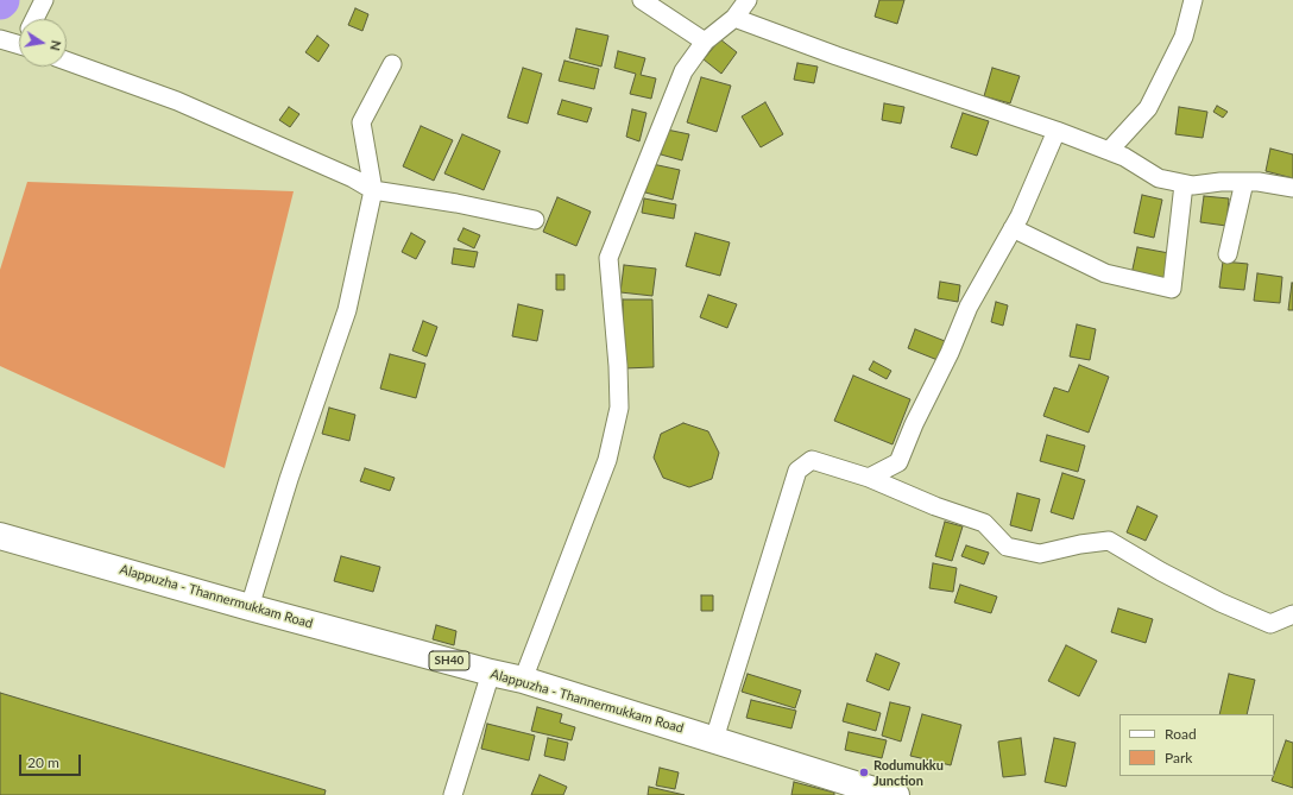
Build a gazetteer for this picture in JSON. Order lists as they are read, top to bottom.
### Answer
{
  "streets": {
    "main road": ["Alappuzha - Thannermukkam Road", "SH40"]
  },
  "places": ["Rodumukku Junction"],
  "legend": ["Road", "Park"],
  "scale_bar": "20 m",
  "north": "right"
}
